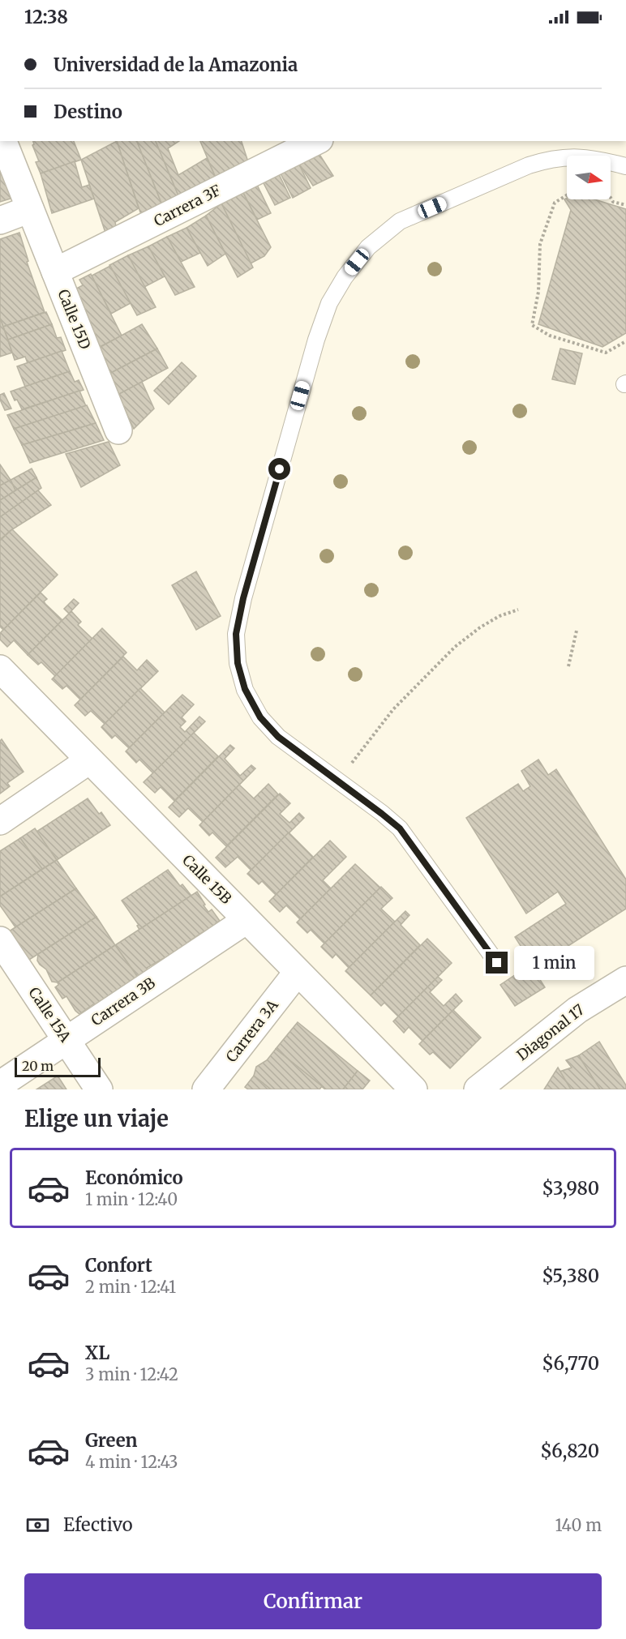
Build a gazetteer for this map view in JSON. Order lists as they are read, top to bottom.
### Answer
{
  "streets": {
    "street": [
      "Carrera 3F",
      "Calle 15D",
      "Calle 15B",
      "Carrera 3B",
      "Calle 15A",
      "Carrera 3A",
      "Diagonal 17"
    ]
  },
  "crossings": [
    ["Carrera 3F", "Calle 15D"],
    ["Calle 15B", "Carrera 3B"],
    ["Calle 15B", "Carrera 3A"],
    ["Carrera 3B", "Calle 15A"]
  ],
  "scale_bar": "20 m",
  "north": "right",
  "page": {
    "status": "12:38",
    "banner": ["Universidad de la Amazonia", "Destino"],
    "bubble": "1 min",
    "scale": "20 m",
    "heading": "Elige un viaje",
    "list": [
      {
        "name": "Económico",
        "note": "1 min · 12:40",
        "value": "$3,980"
      },
      {
        "name": "Confort",
        "note": "2 min · 12:41",
        "value": "$5,380"
      },
      {
        "name": "XL",
        "note": "3 min · 12:42",
        "value": "$6,770"
      },
      {
        "name": "Green",
        "note": "4 min · 12:43",
        "value": "$6,820"
      }
    ],
    "pay": ["Efectivo", "140 m"],
    "buttons": "Confirmar"
  }
}
